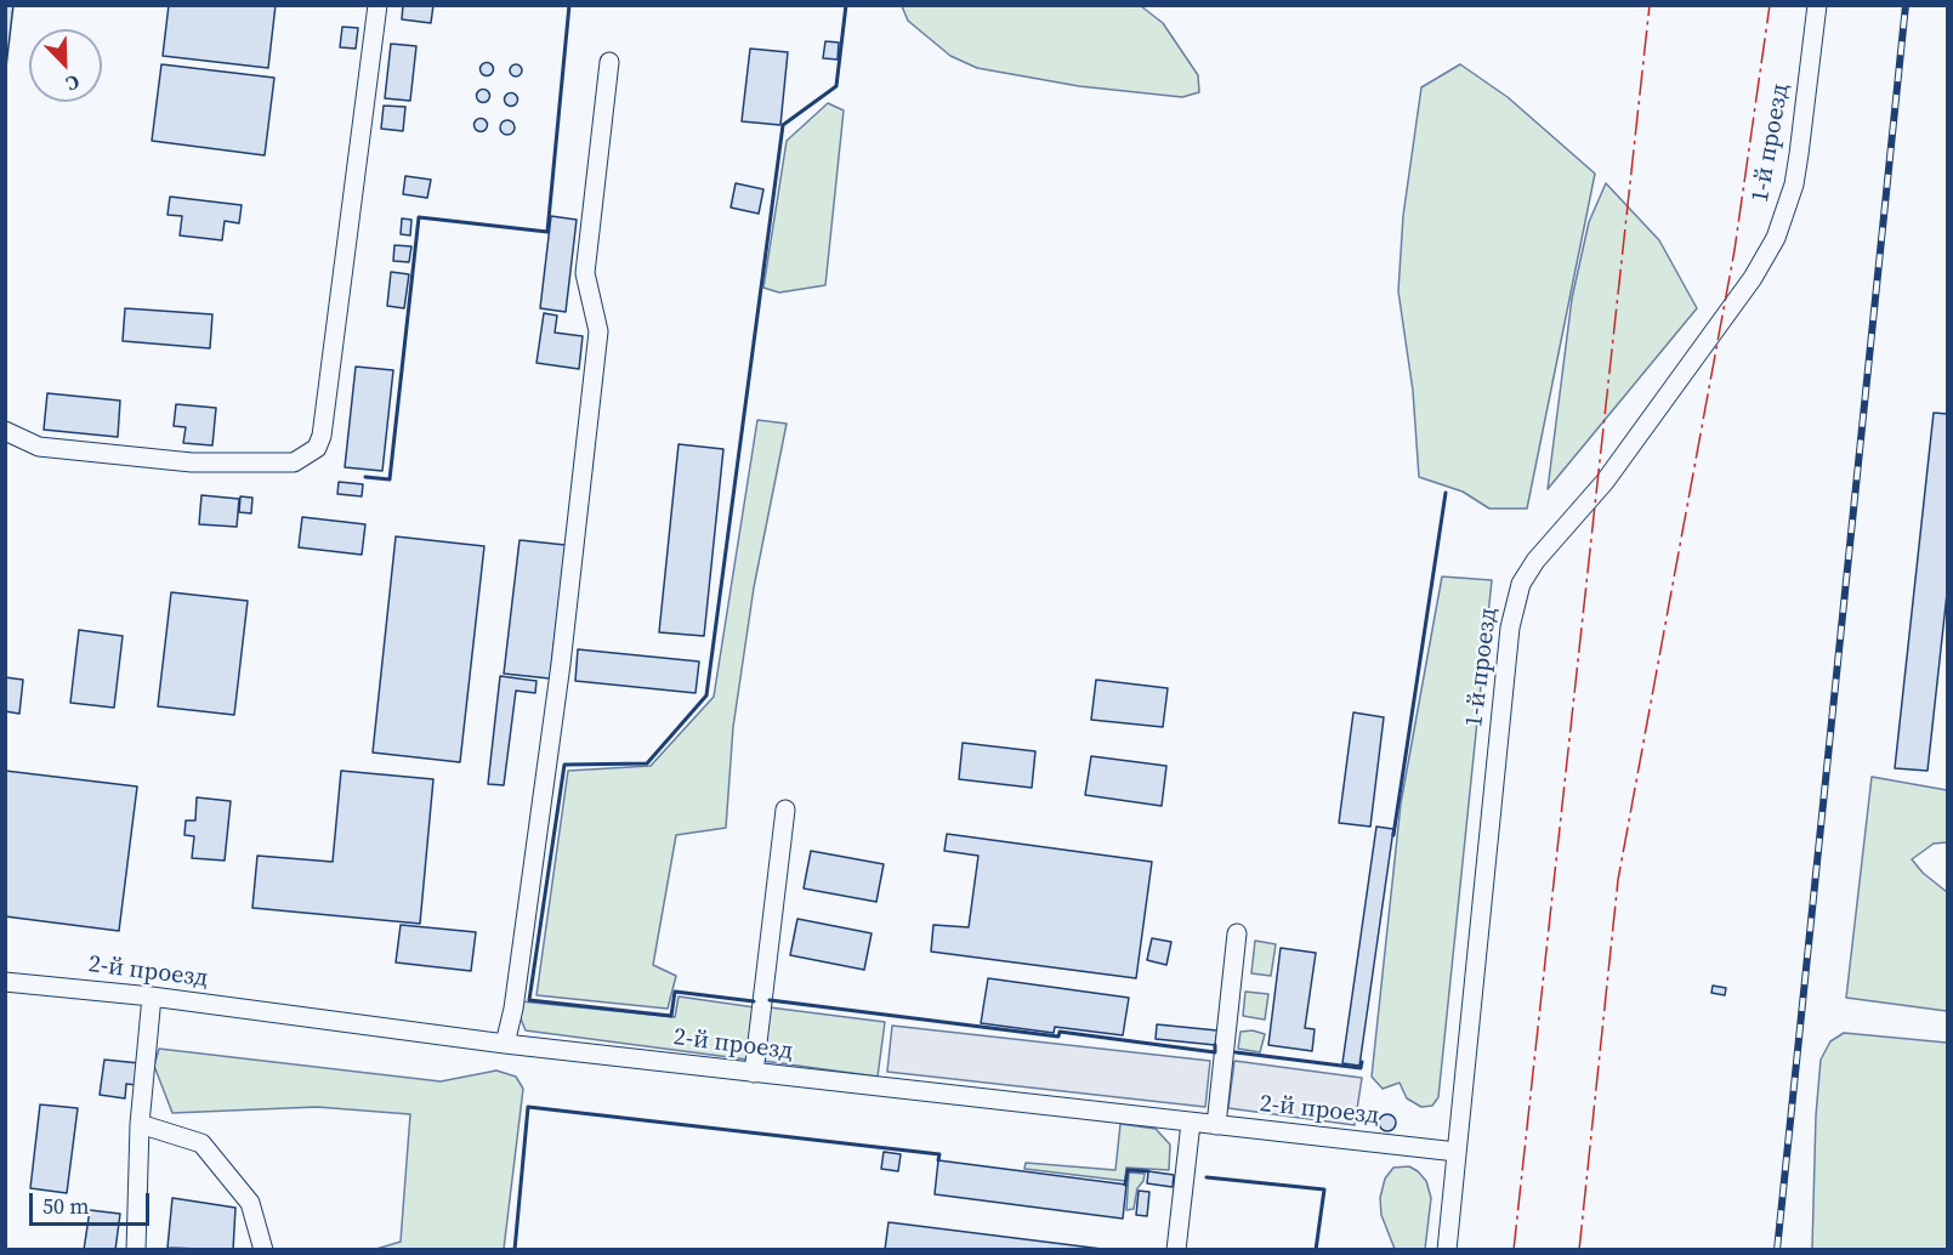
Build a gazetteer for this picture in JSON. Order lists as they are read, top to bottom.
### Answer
{
  "streets": {
    "street": ["1-й проезд", "2-й проезд"]
  },
  "crossings": [
    ["1-й проезд", "2-й проезд"]
  ],
  "scale_bar": "50 m",
  "north": "bottom right"
}
